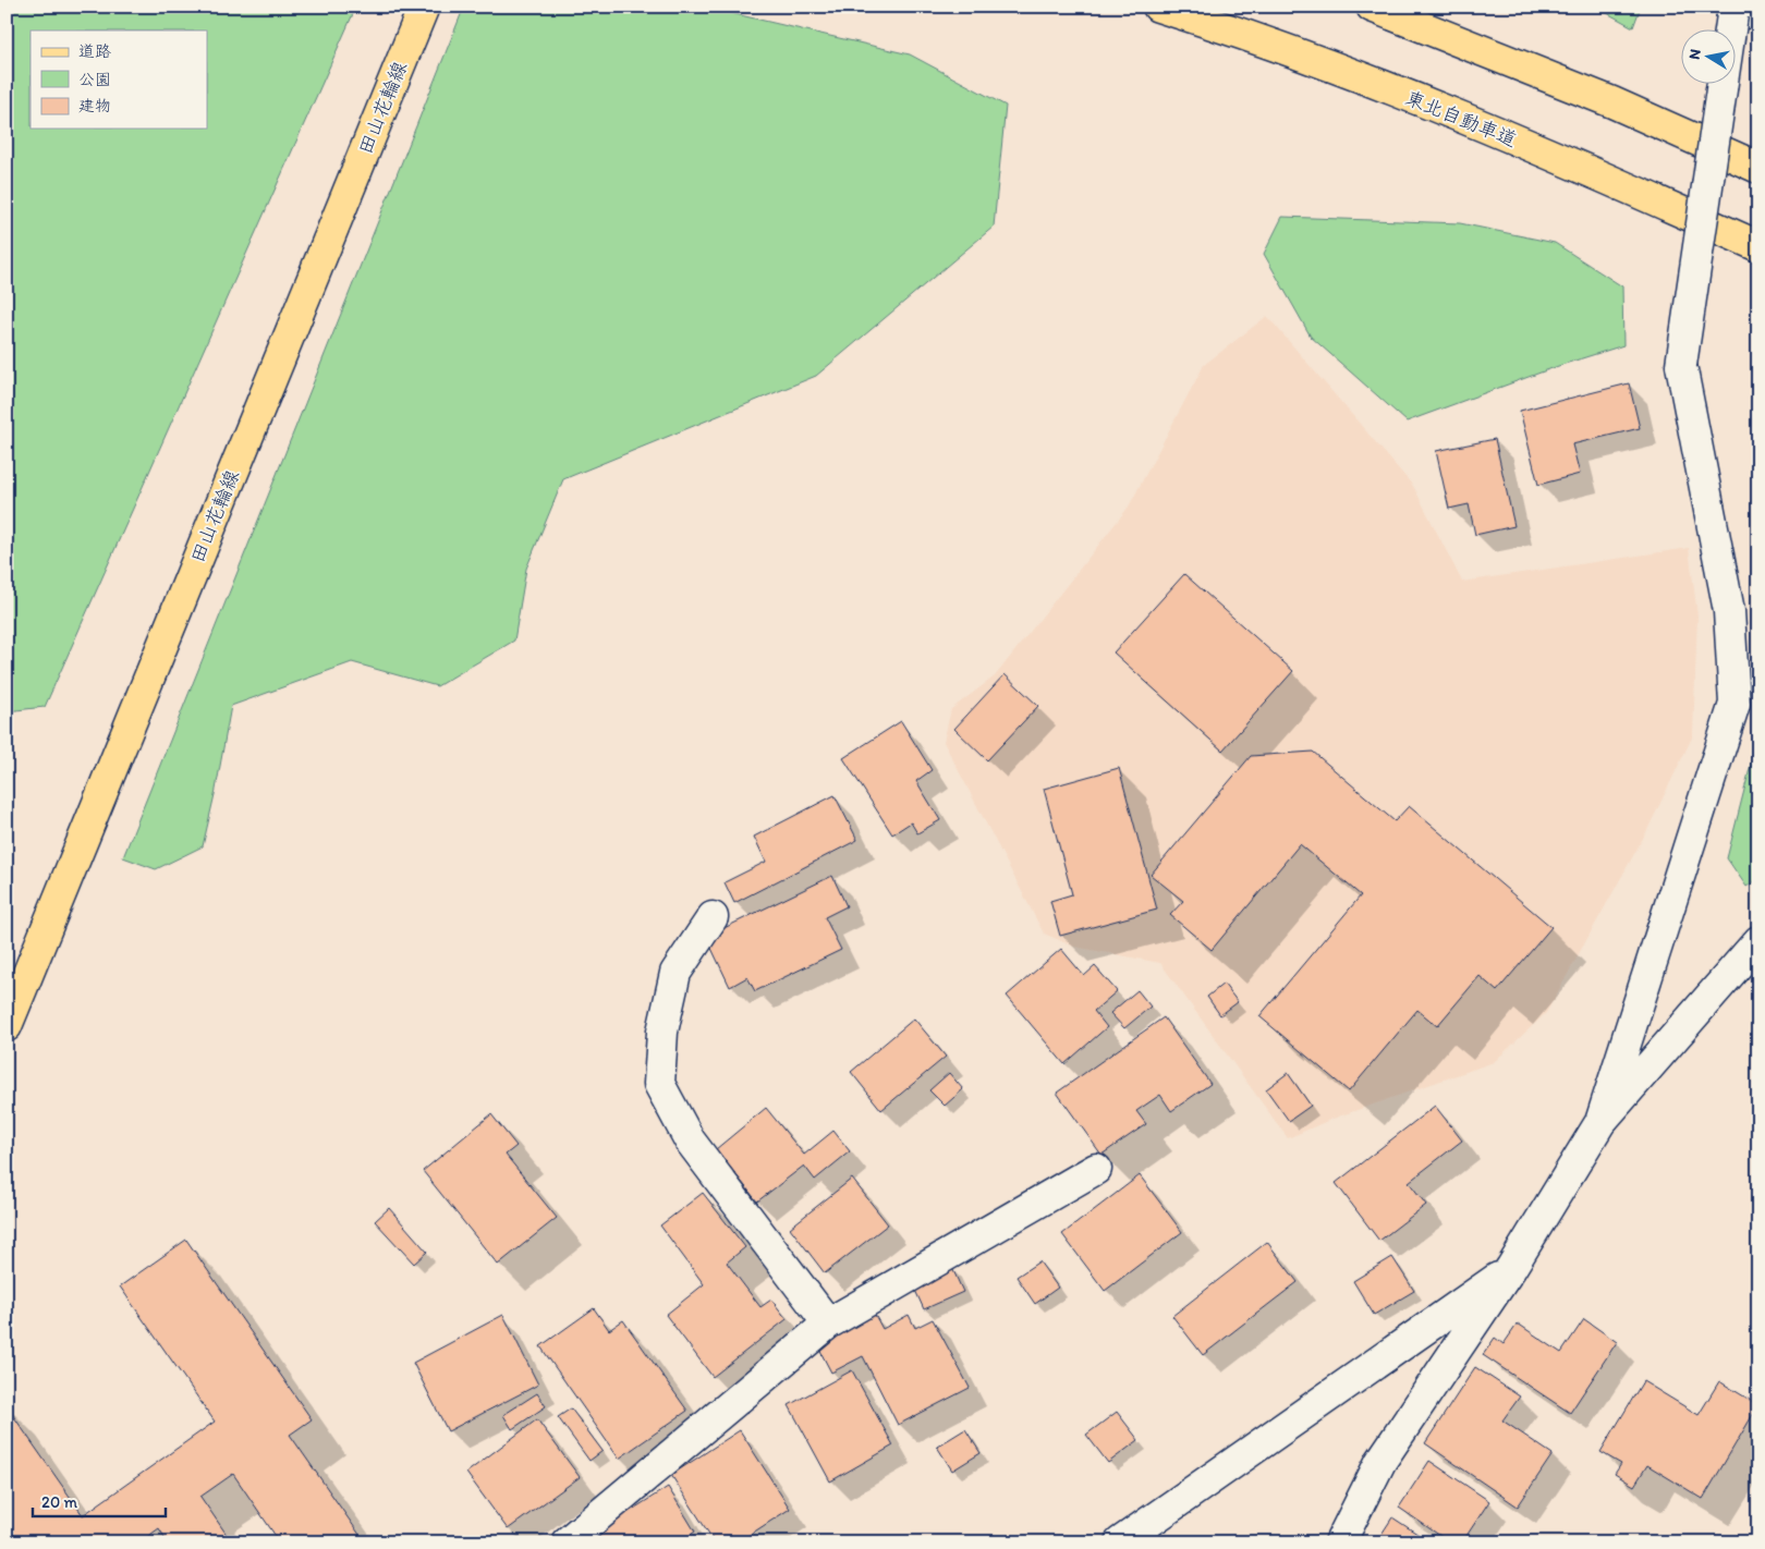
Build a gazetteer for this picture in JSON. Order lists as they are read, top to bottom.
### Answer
{
  "streets": {
    "main road": ["田山花輪線", "東北自動車道"]
  },
  "legend": ["道路", "公園", "建物"],
  "scale_bar": "20 m",
  "north": "left"
}
